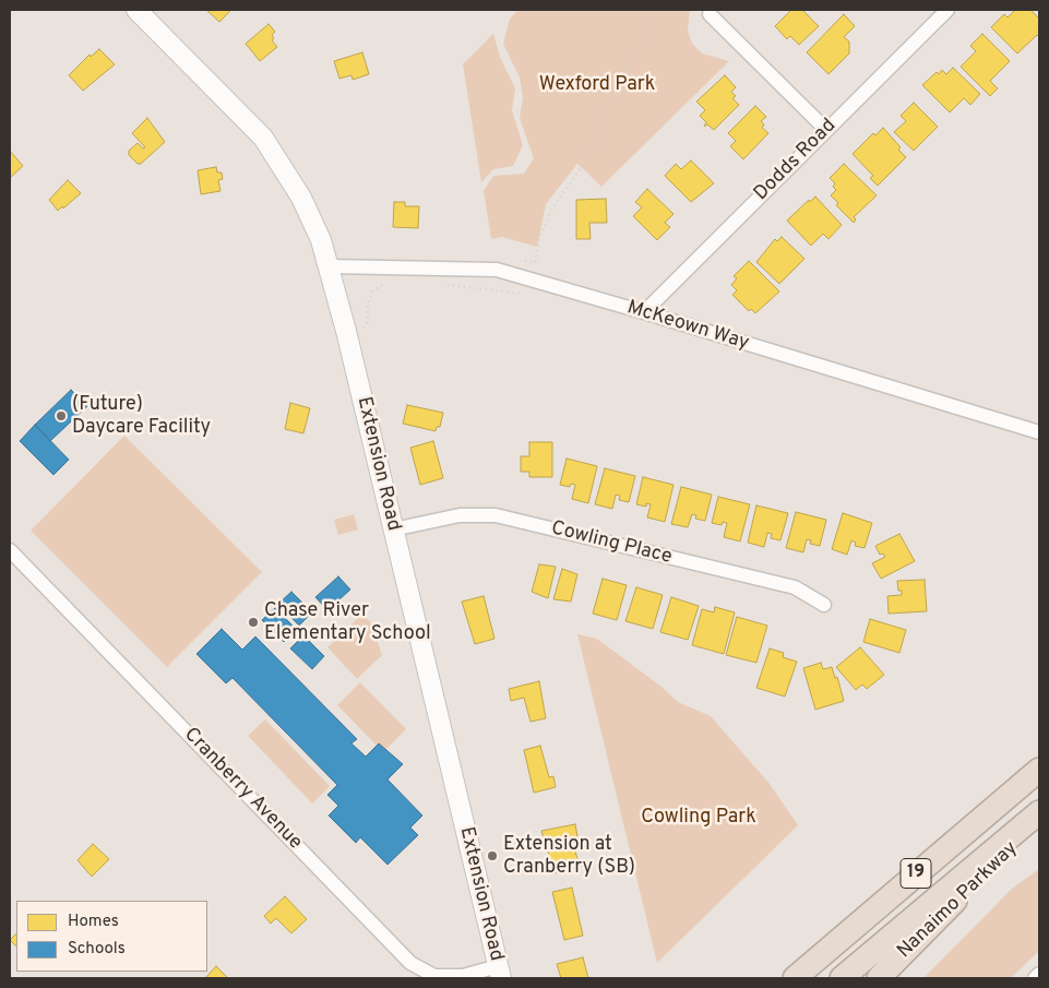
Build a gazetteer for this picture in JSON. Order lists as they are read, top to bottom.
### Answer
{
  "streets": {
    "highway": ["19", "Nanaimo Parkway"],
    "street": [
      "Dodds Road",
      "McKeown Way",
      "Extension Road",
      "Cowling Place",
      "Cranberry Avenue"
    ]
  },
  "crossings": [
    ["Dodds Road", "McKeown Way"],
    ["McKeown Way", "Extension Road"],
    ["Extension Road", "Cowling Place"],
    ["Extension Road", "Cranberry Avenue"]
  ],
  "parks": ["Wexford Park", "Cowling Park"],
  "places": ["(Future) Daycare Facility", "Chase River Elementary School", "Extension at Cranberry (SB)"],
  "legend": ["Homes", "Schools"]
}
